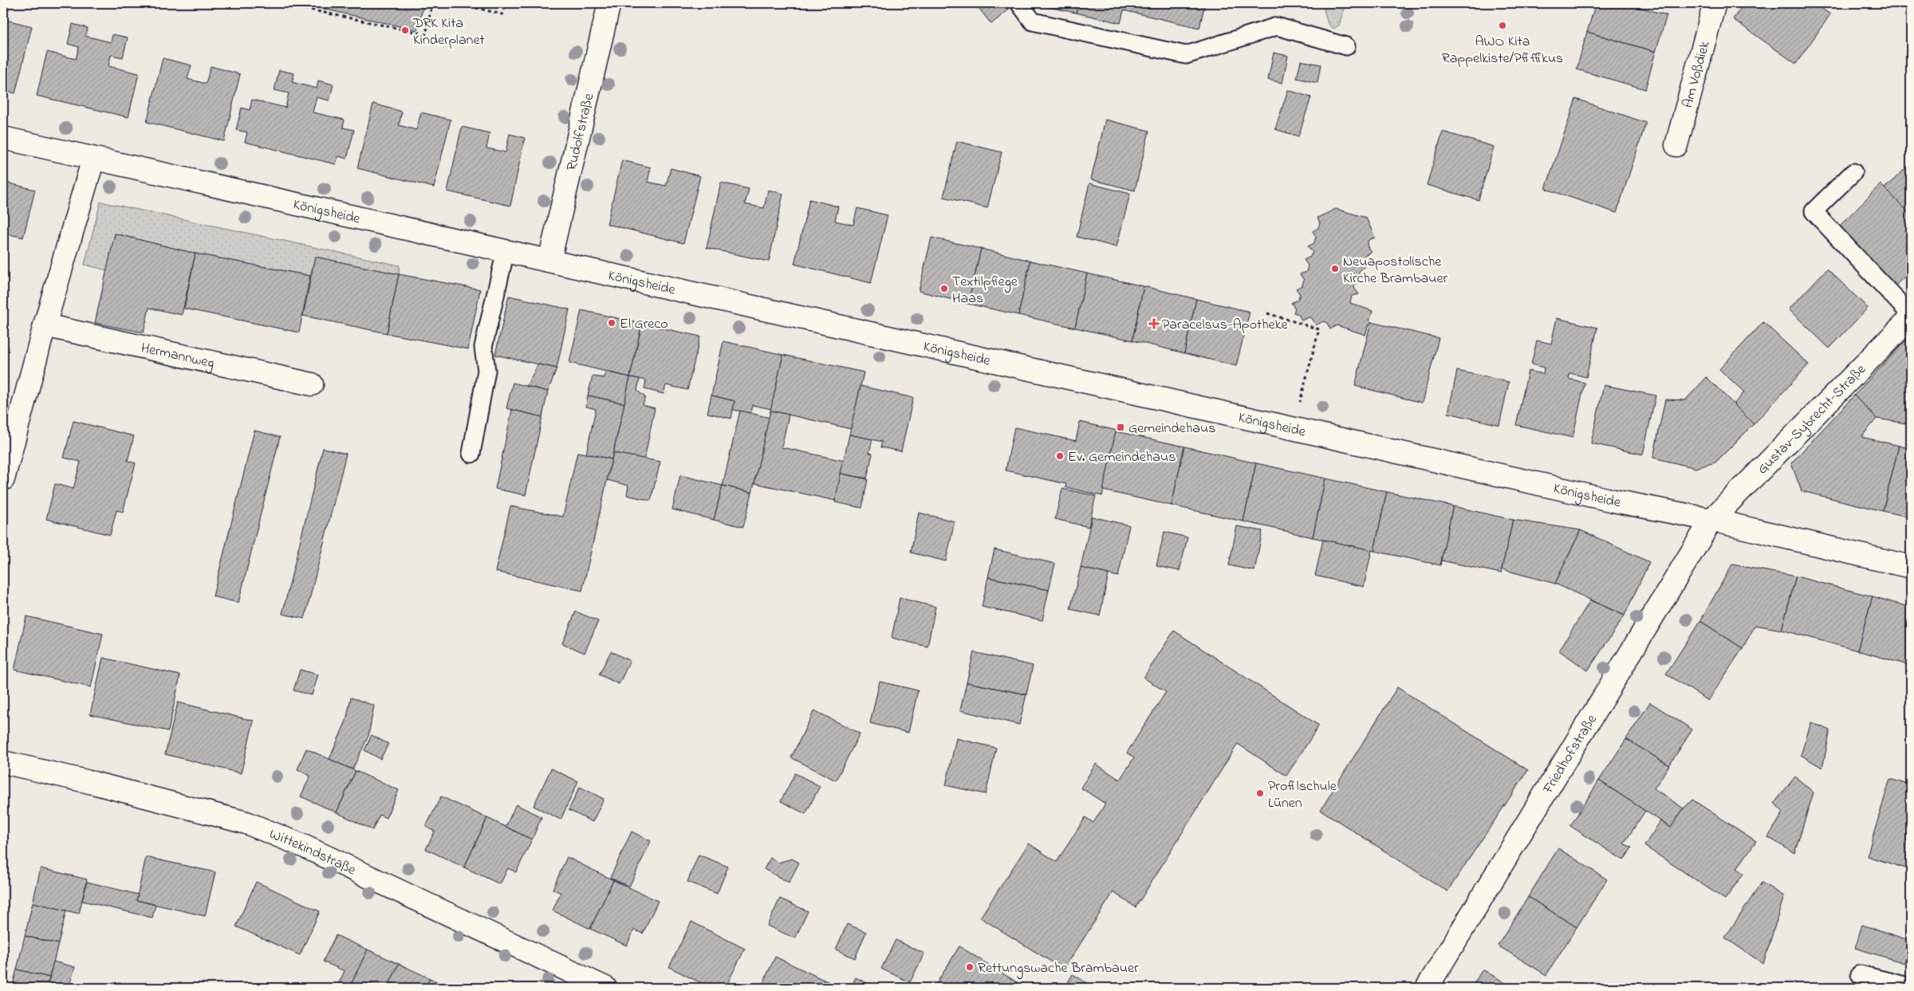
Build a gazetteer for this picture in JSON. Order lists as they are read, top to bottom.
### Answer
{
  "streets": {
    "street": [
      "Am Voßdiek",
      "Rudolfstraße",
      "Königsheide",
      "Hermannweg",
      "Gustav-Sybrecht-Straße",
      "Friedhofstraße",
      "Wittekindstraße"
    ]
  },
  "crossings": [
    ["Rudolfstraße", "Königsheide"],
    ["Königsheide", "Gustav-Sybrecht-Straße"],
    ["Königsheide", "Friedhofstraße"],
    ["Gustav-Sybrecht-Straße", "Friedhofstraße"]
  ],
  "places": {
    "other": [
      "AWO Kita Rappelkiste/Pfiffikus",
      "DRK Kita Kinderplanet",
      "Neuapostolische Kirche Brambauer",
      "Textilpflege Haas",
      "El Greco",
      "Ev. Gemeindehaus",
      "Profilschule Lünen",
      "Rettungswache Brambauer"
    ],
    "health": ["Paracelsus-Apotheke"],
    "transit": ["Gemeindehaus"]
  }
}
